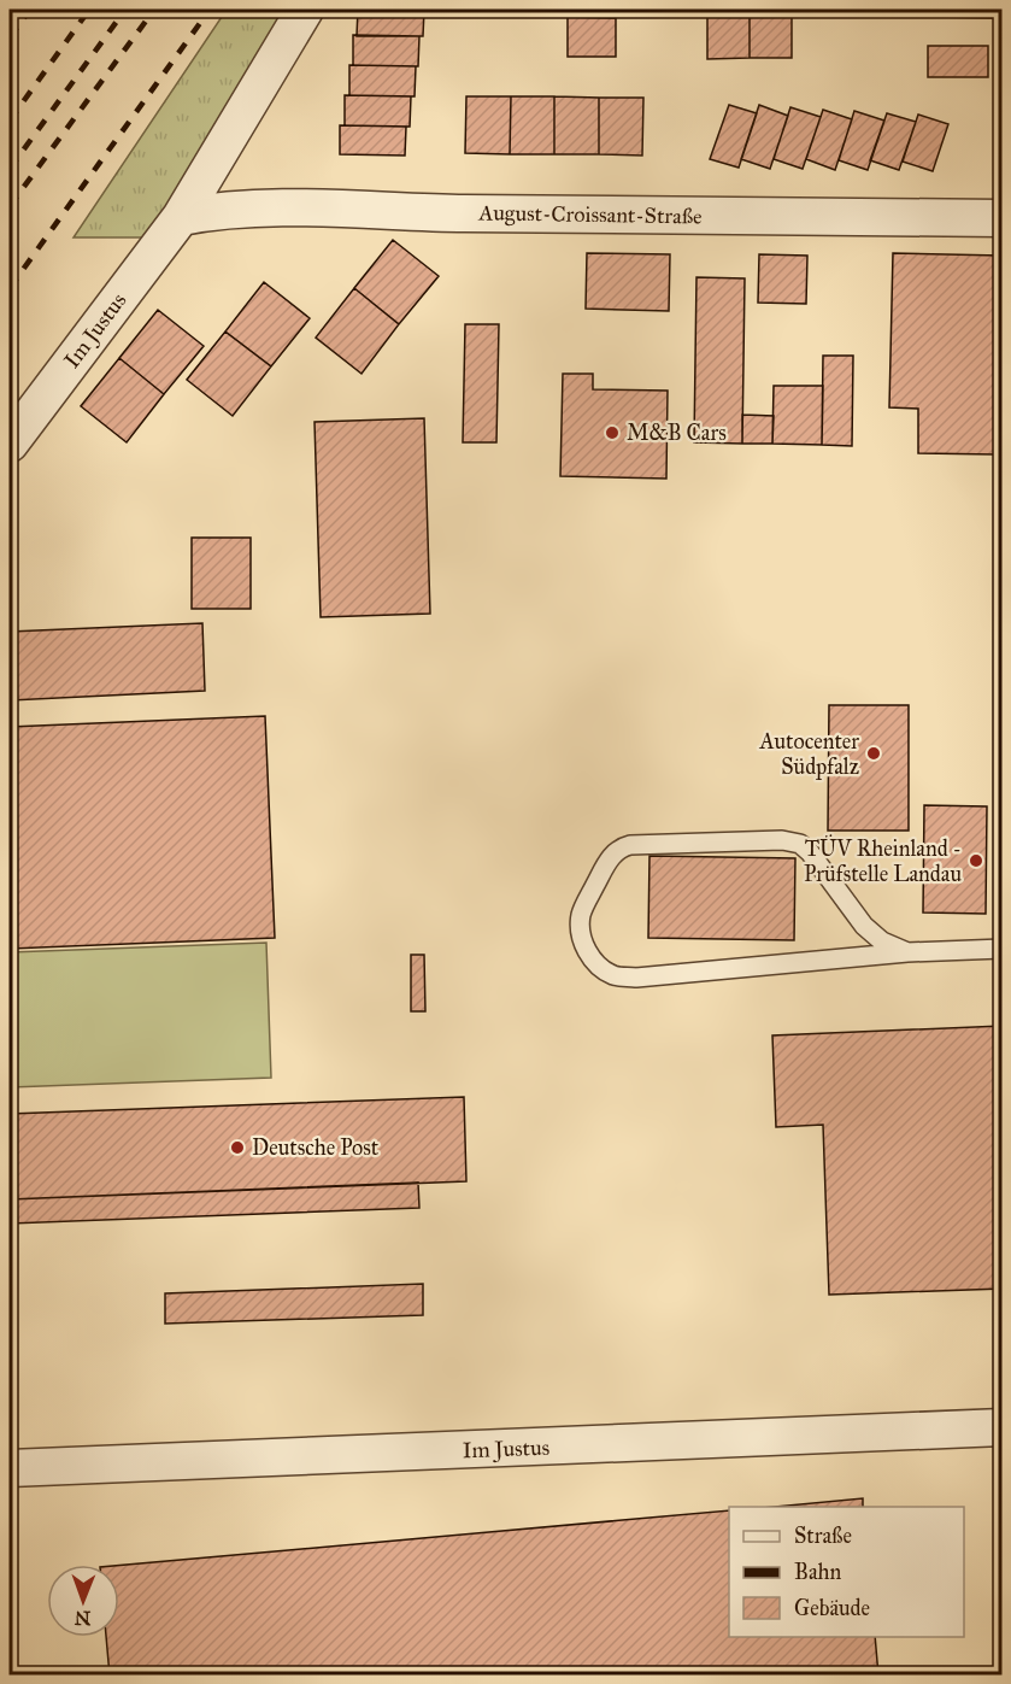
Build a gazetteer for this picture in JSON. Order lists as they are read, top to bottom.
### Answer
{
  "streets": {
    "street": ["August-Croissant-Straße", "Im Justus"]
  },
  "crossings": [
    ["August-Croissant-Straße", "Im Justus"]
  ],
  "places": [
    "M&B Cars",
    "Autocenter Südpfalz",
    "TÜV Rheinland - Prüfstelle Landau",
    "Deutsche Post"
  ],
  "legend": ["Straße", "Bahn", "Gebäude"],
  "north": "bottom"
}
